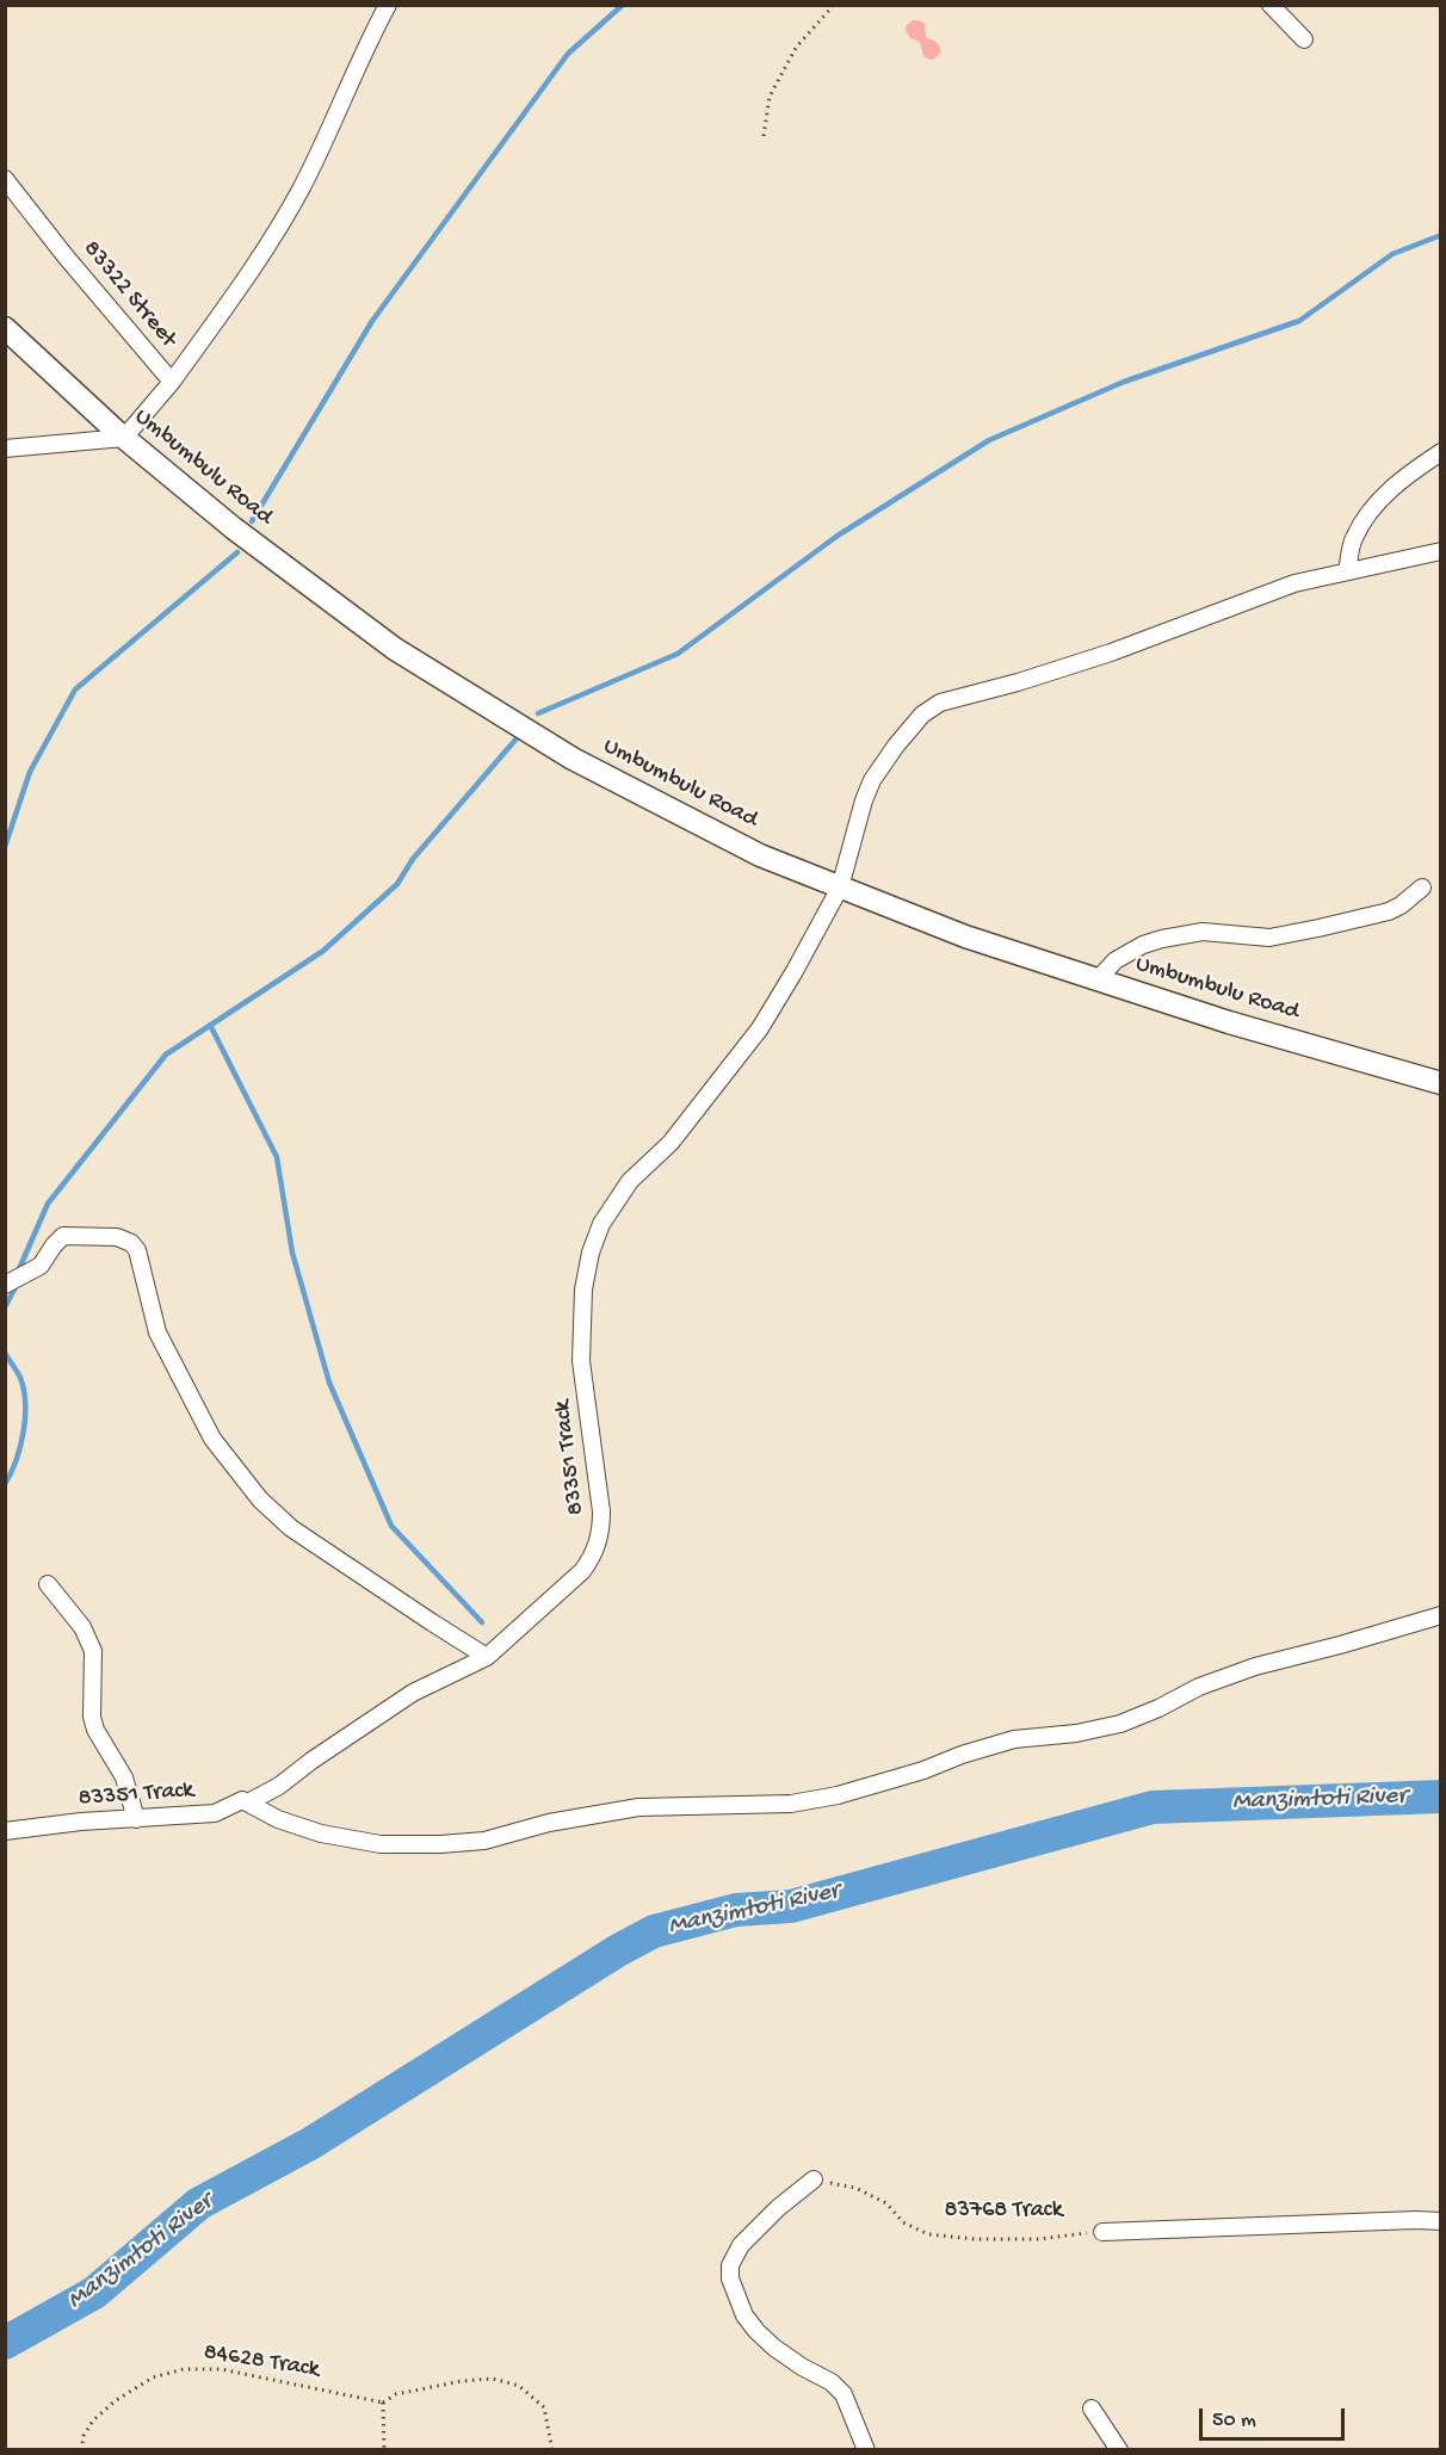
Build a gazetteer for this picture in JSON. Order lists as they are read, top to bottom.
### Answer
{
  "streets": {
    "main road": ["Umbumbulu Road"],
    "street": ["83322 Street", "83351 Track"],
    "path": ["83768 Track", "84628 Track"]
  },
  "crossings": [
    ["83322 Street", "Umbumbulu Road"],
    ["Umbumbulu Road", "83351 Track"]
  ],
  "water": ["Manzimtoti River"],
  "scale_bar": "50 m"
}
